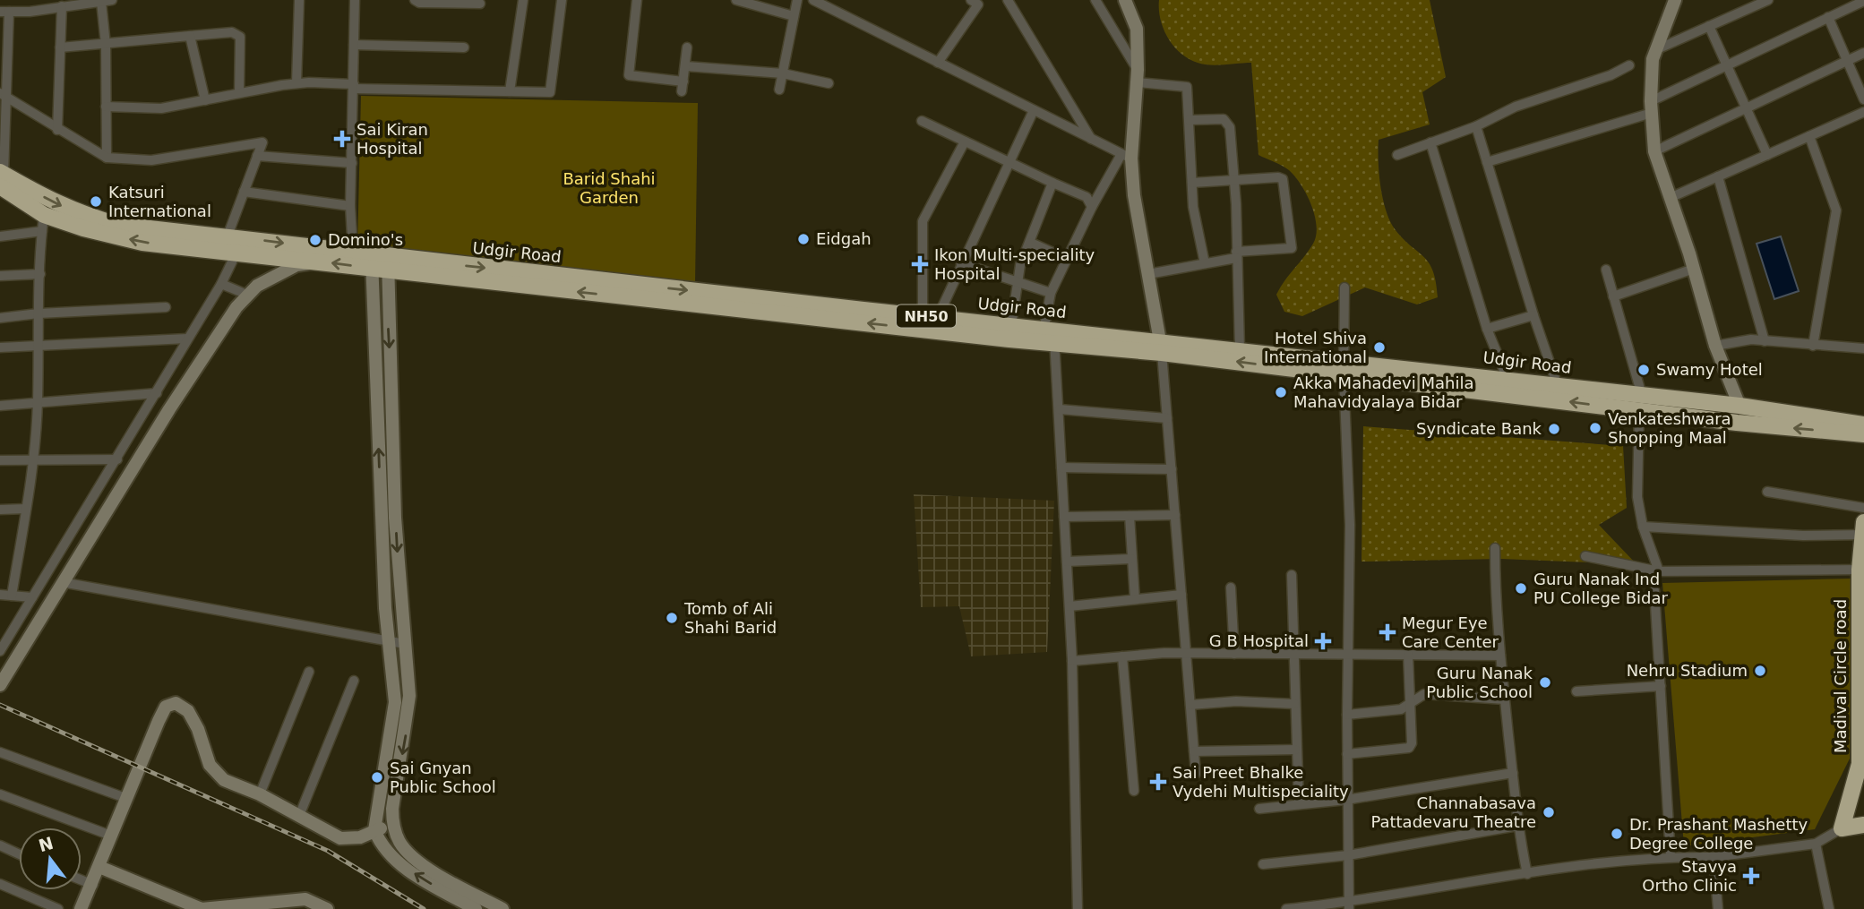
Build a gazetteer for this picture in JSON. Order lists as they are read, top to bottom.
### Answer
{
  "streets": {
    "highway": ["Udgir Road", "NH50", "Madival Circle road"]
  },
  "crossings": [
    ["Udgir Road", "NH50"]
  ],
  "parks": ["Barid Shahi Garden"],
  "places": {
    "health": [
      "Sai Kiran Hospital",
      "Ikon Multi-speciality Hospital",
      "Megur Eye Care Center",
      "G B Hospital",
      "Sai Preet Bhalke Vydehi Multispeciality",
      "Stavya Ortho Clinic"
    ],
    "other": [
      "Katsuri International",
      "Eidgah",
      "Domino's",
      "Hotel Shiva International",
      "Swamy Hotel",
      "Akka Mahadevi Mahila Mahavidyalaya Bidar",
      "Venkateshwara Shopping Maal",
      "Syndicate Bank",
      "Guru Nanak Ind PU College Bidar",
      "Tomb of Ali Shahi Barid",
      "Nehru Stadium",
      "Guru Nanak Public School",
      "Sai Gnyan Public School",
      "Channabasava Pattadevaru Theatre",
      "Dr. Prashant Mashetty Degree College"
    ]
  },
  "north": "top"
}
